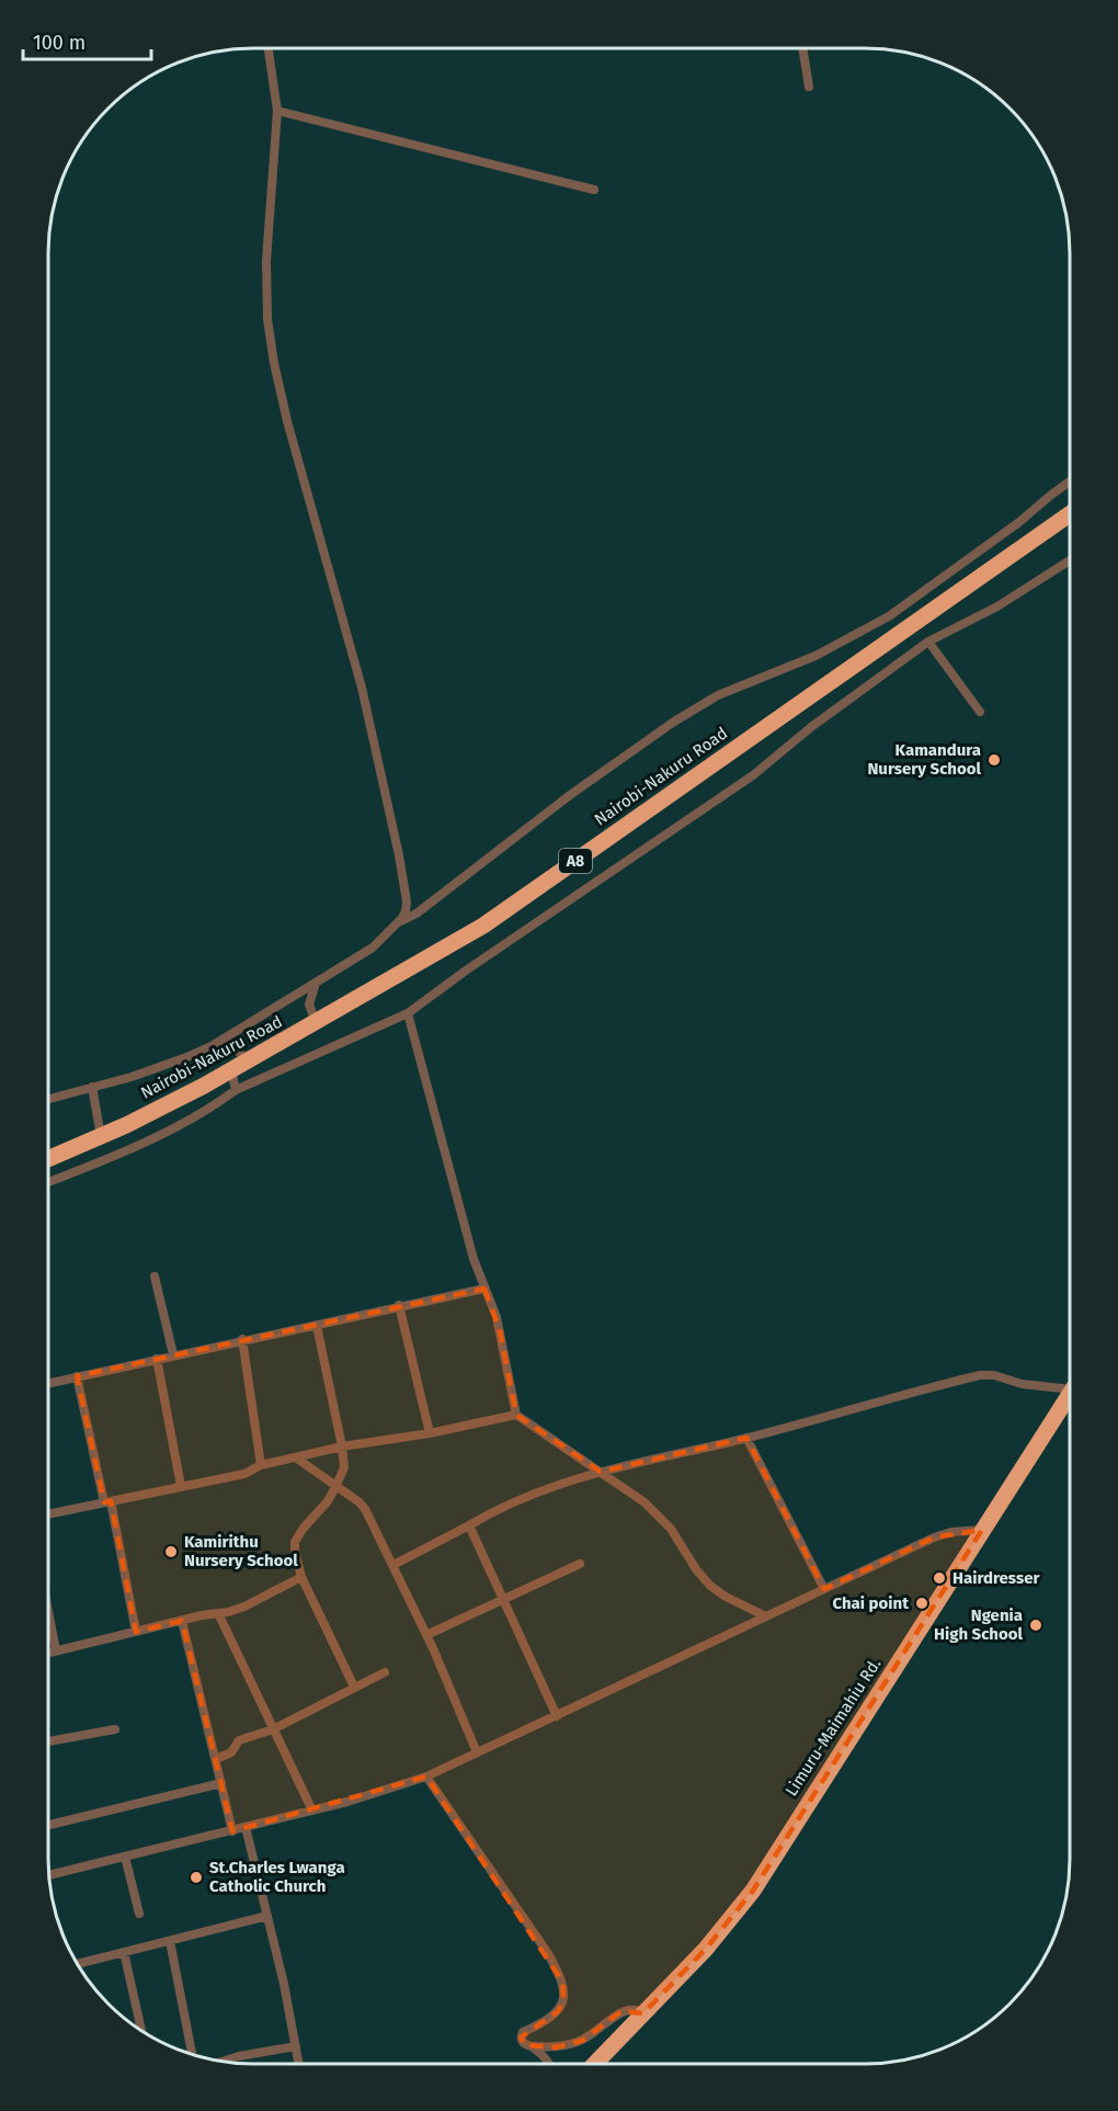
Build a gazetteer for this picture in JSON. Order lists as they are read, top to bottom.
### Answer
{
  "streets": {
    "highway": ["Nairobi-Nakuru Road", "A8", "Limuru-Maimahiu Rd."]
  },
  "places": [
    "Kamandura Nursery School",
    "Kamirithu Nursery School",
    "Hairdresser",
    "Chai point",
    "Ngenia High School",
    "St.Charles Lwanga Catholic Church"
  ],
  "scale_bar": "100 m"
}
